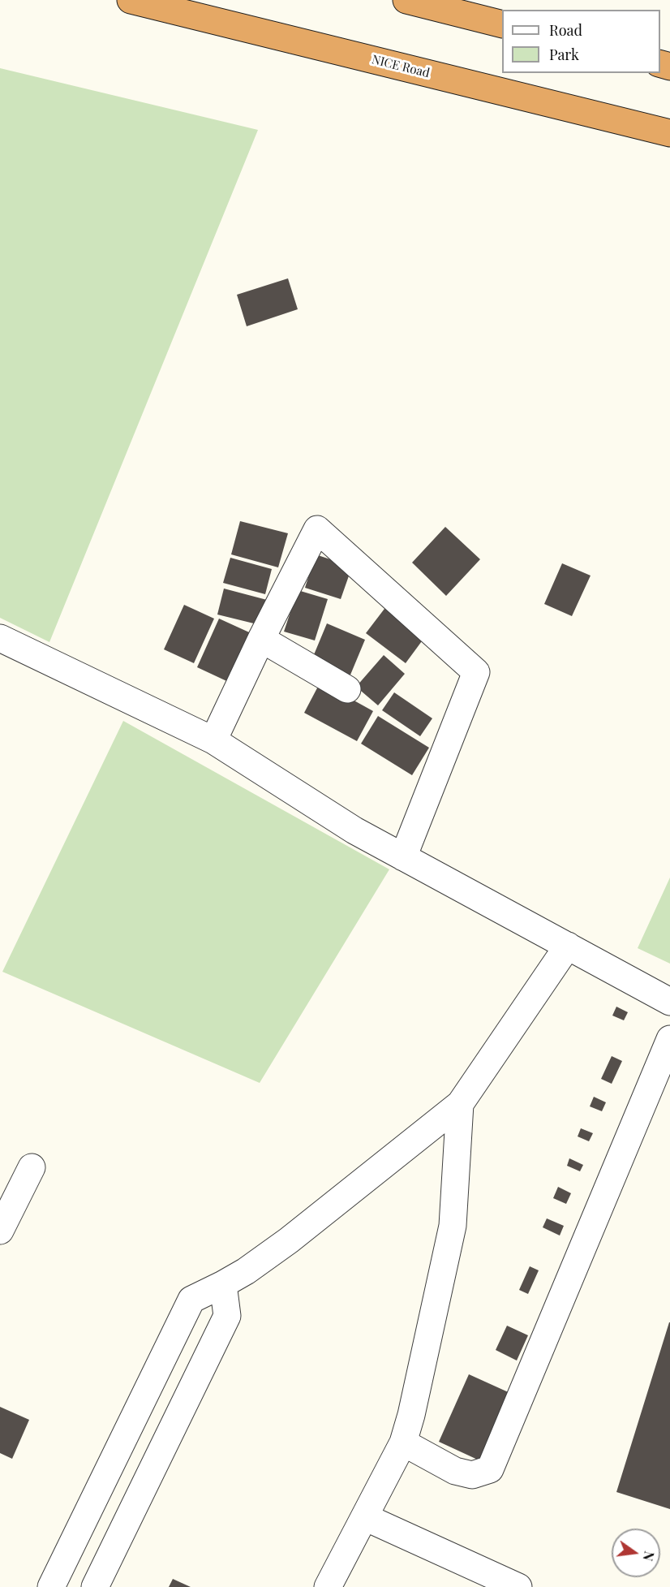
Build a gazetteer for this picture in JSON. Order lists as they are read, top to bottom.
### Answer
{
  "streets": {
    "highway": ["NICE Road"]
  },
  "legend": ["Road", "Park"],
  "north": "right"
}
